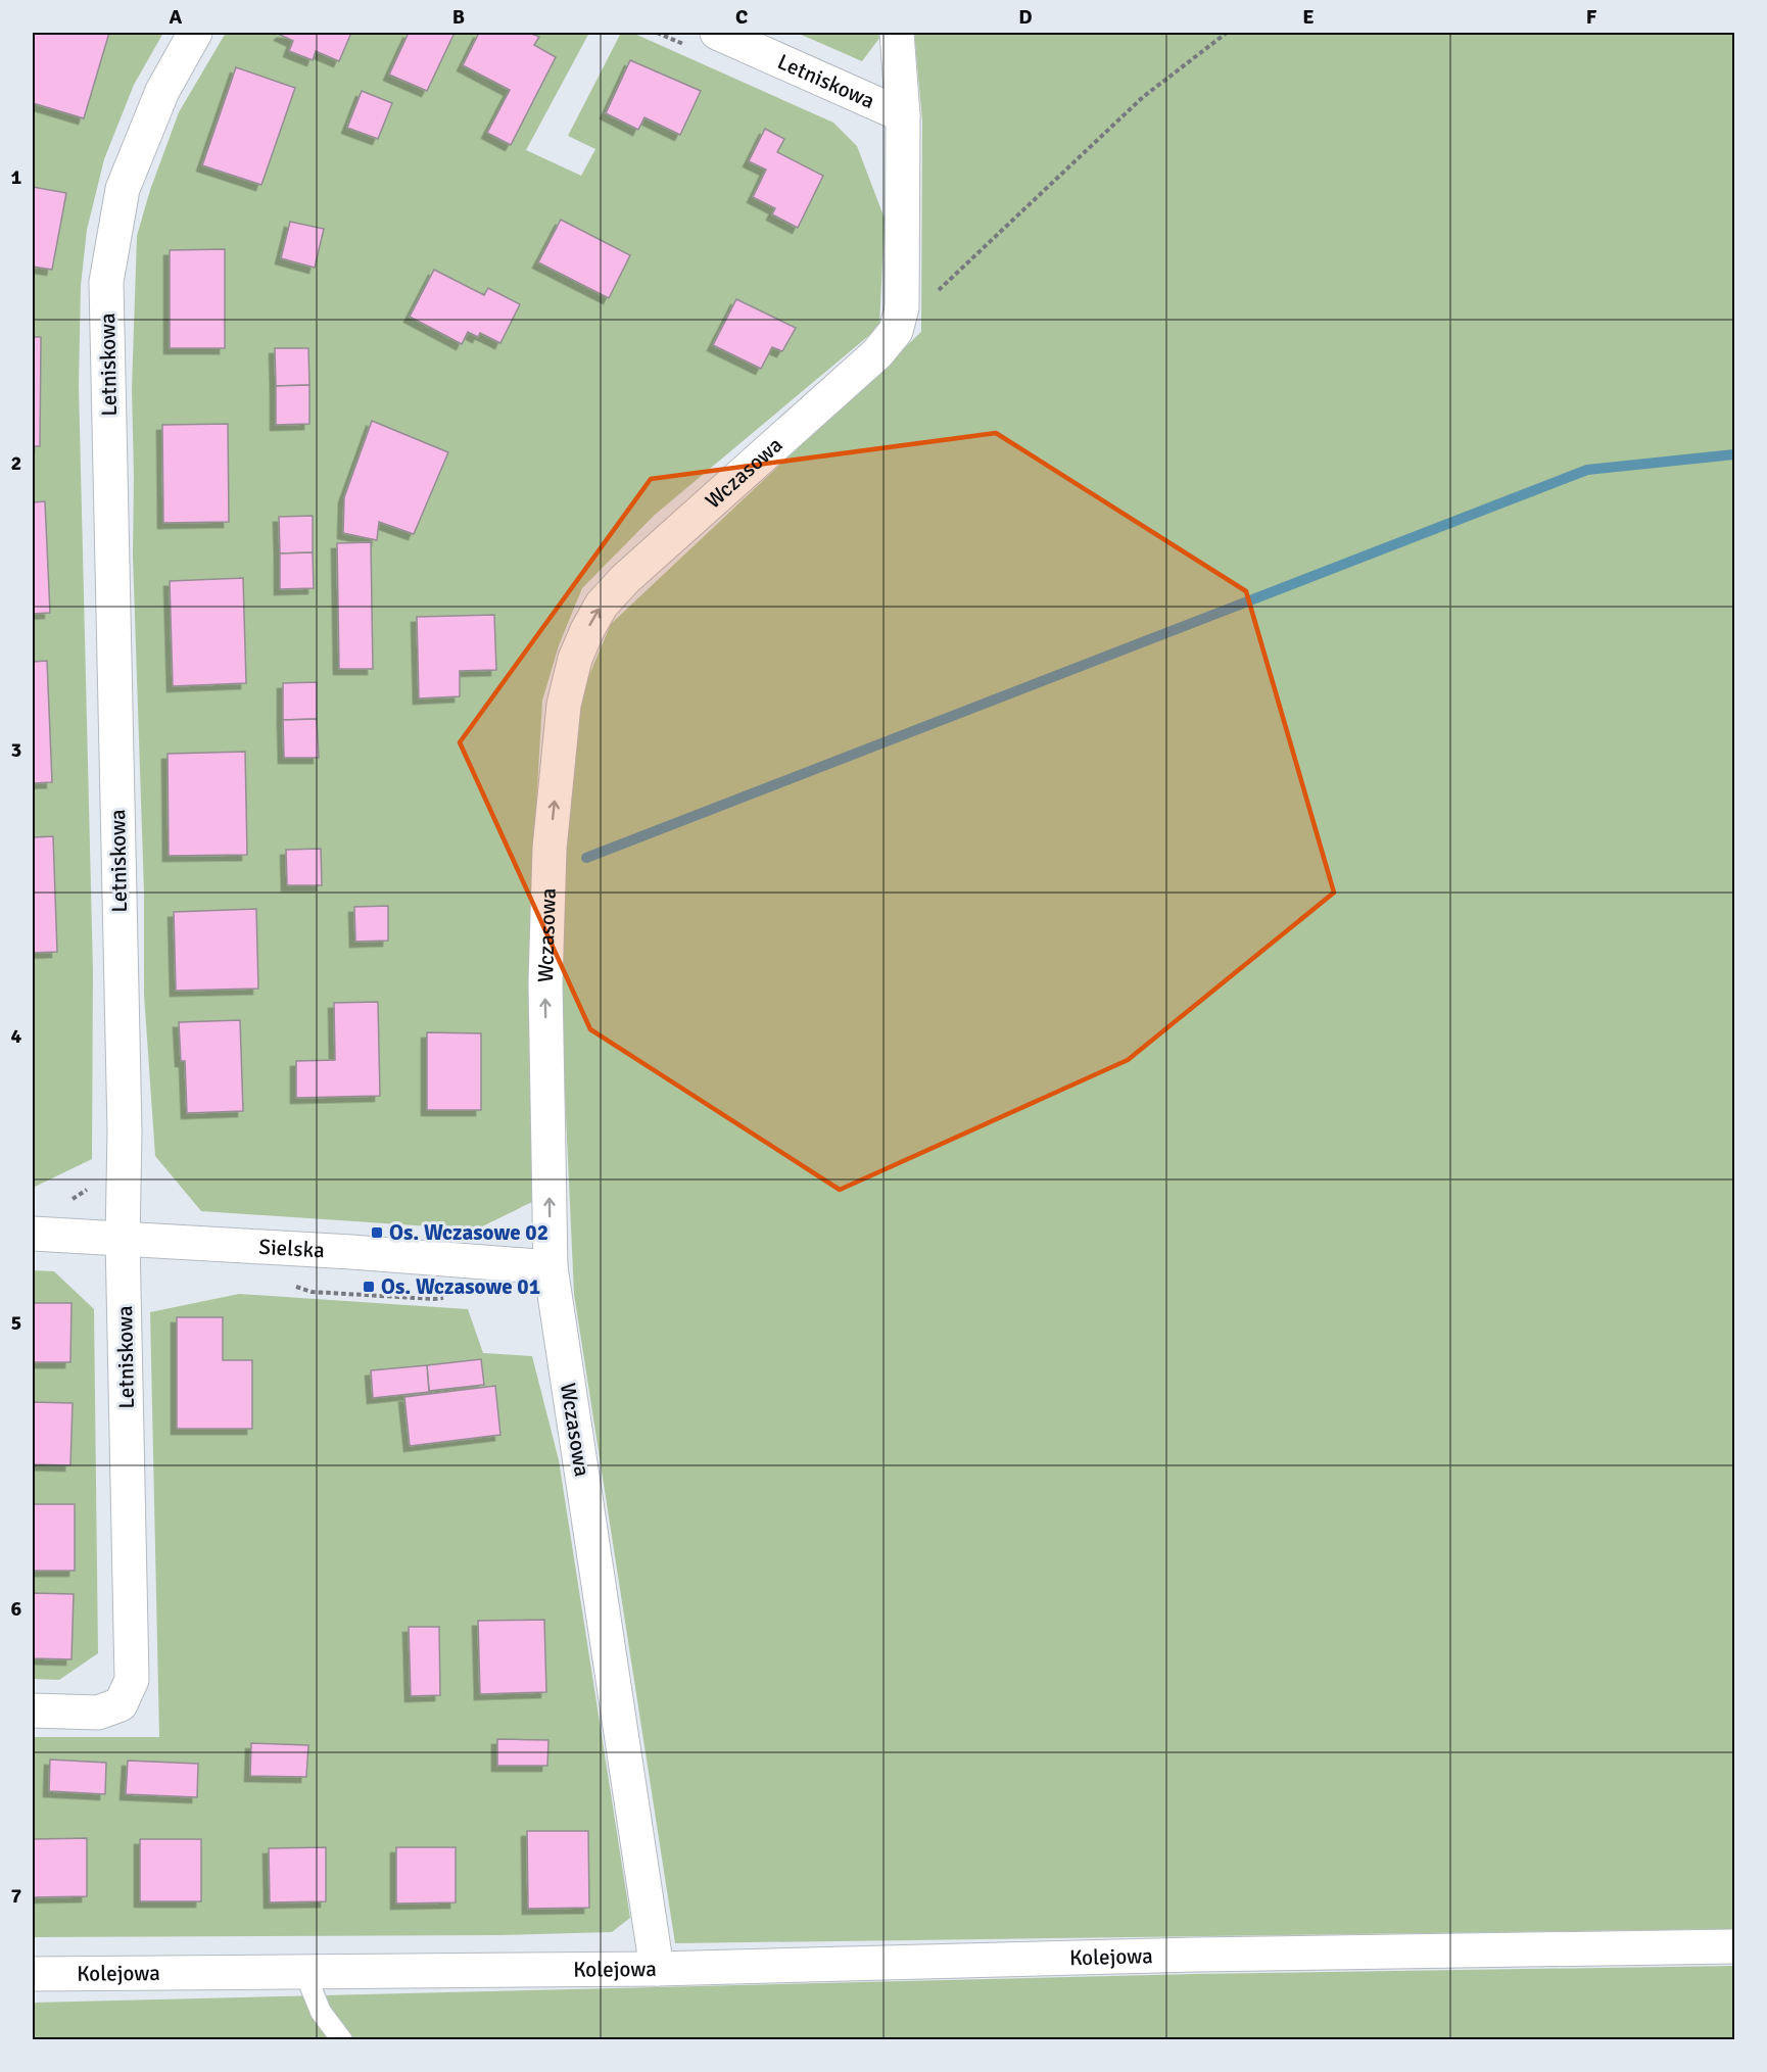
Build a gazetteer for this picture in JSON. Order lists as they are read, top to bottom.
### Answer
{
  "streets": {
    "street": [
      "Letniskowa",
      "Wczasowa",
      "Sielska",
      "Kolejowa"
    ]
  },
  "crossings": [
    ["Letniskowa", "Wczasowa"],
    ["Letniskowa", "Sielska"],
    ["Wczasowa", "Sielska"],
    ["Wczasowa", "Kolejowa"]
  ],
  "one_way": ["Wczasowa"],
  "places": {
    "transit": ["Os. Wczasowe 02", "Os. Wczasowe 01"]
  },
  "grid": {
    "columns": [
      "A",
      "B",
      "C",
      "D",
      "E",
      "F"
    ],
    "rows": [
      "1",
      "2",
      "3",
      "4",
      "5",
      "6",
      "7"
    ]
  }
}
